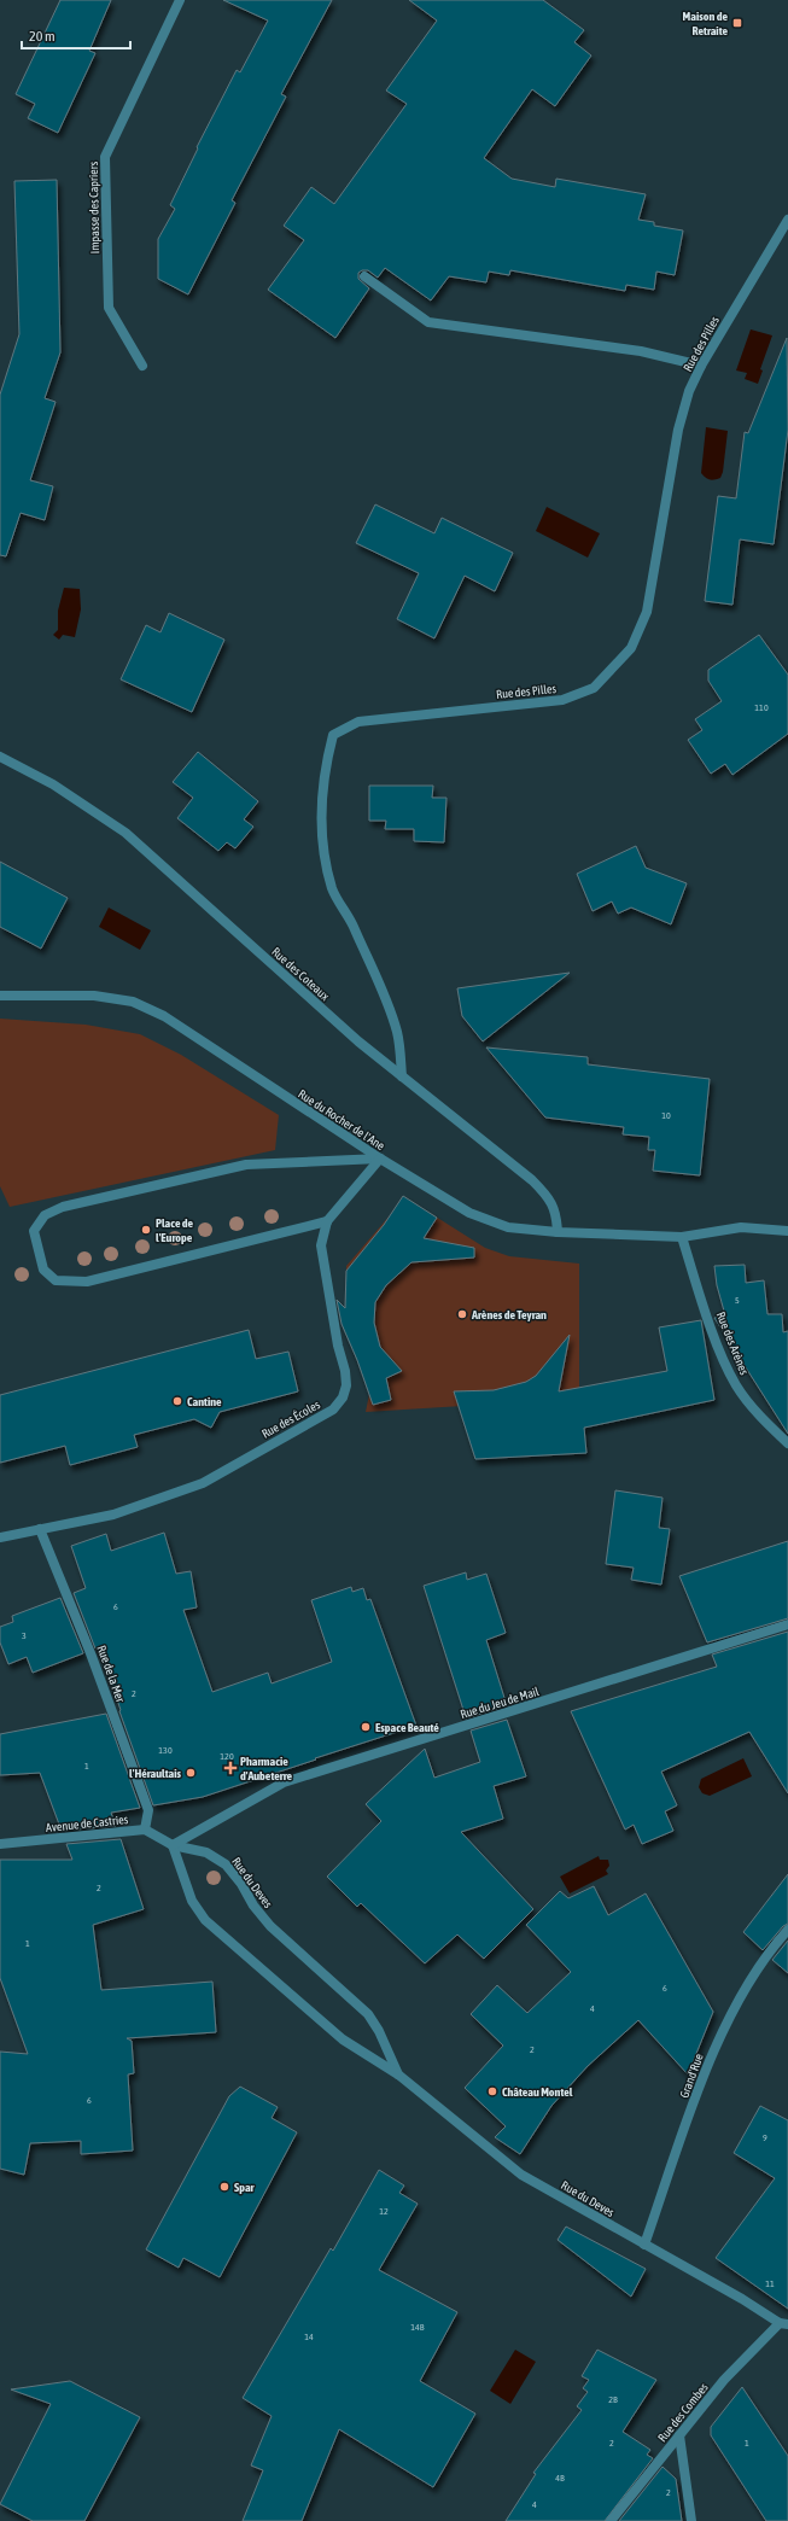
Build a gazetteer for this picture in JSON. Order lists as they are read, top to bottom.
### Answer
{
  "streets": {
    "street": [
      "Impasse des Capriers",
      "Rue des Pilles",
      "Rue des Coteaux",
      "Rue du Rocher de l'Ane",
      "Rue des Arènes",
      "Rue des Écoles",
      "Rue de la Mer",
      "Rue du Jeu de Mail",
      "Avenue de Castries",
      "Rue du Deves",
      "Grand'Rue",
      "Rue des Combes"
    ]
  },
  "crossings": [
    ["Rue des Pilles", "Rue des Coteaux"],
    ["Rue des Coteaux", "Rue du Rocher de l'Ane"],
    ["Rue du Rocher de l'Ane", "Rue des Arènes"],
    ["Rue du Rocher de l'Ane", "Rue des Écoles"],
    ["Rue des Écoles", "Rue de la Mer"],
    ["Rue de la Mer", "Avenue de Castries"],
    ["Rue du Jeu de Mail", "Avenue de Castries"],
    ["Rue du Jeu de Mail", "Rue du Deves"],
    ["Avenue de Castries", "Rue du Deves"],
    ["Rue du Deves", "Grand'Rue"],
    ["Rue du Deves", "Rue des Combes"]
  ],
  "places": {
    "transit": ["Maison de Retraite"],
    "other": [
      "Place de l'Europe",
      "Arènes de Teyran",
      "Cantine",
      "Espace Beauté",
      "l'Héraultais",
      "Château Montel",
      "Spar"
    ],
    "health": ["Pharmacie d'Aubeterre"]
  },
  "house_numbers": [
    "110",
    "10",
    "5",
    "6",
    "3",
    "2",
    "130",
    "120",
    "1",
    "2",
    "1",
    "6",
    "4",
    "2",
    "6",
    "9",
    "12",
    "11",
    "14B",
    "14",
    "2B",
    "2",
    "1",
    "4B",
    "2",
    "4"
  ],
  "scale_bar": "20 m"
}
